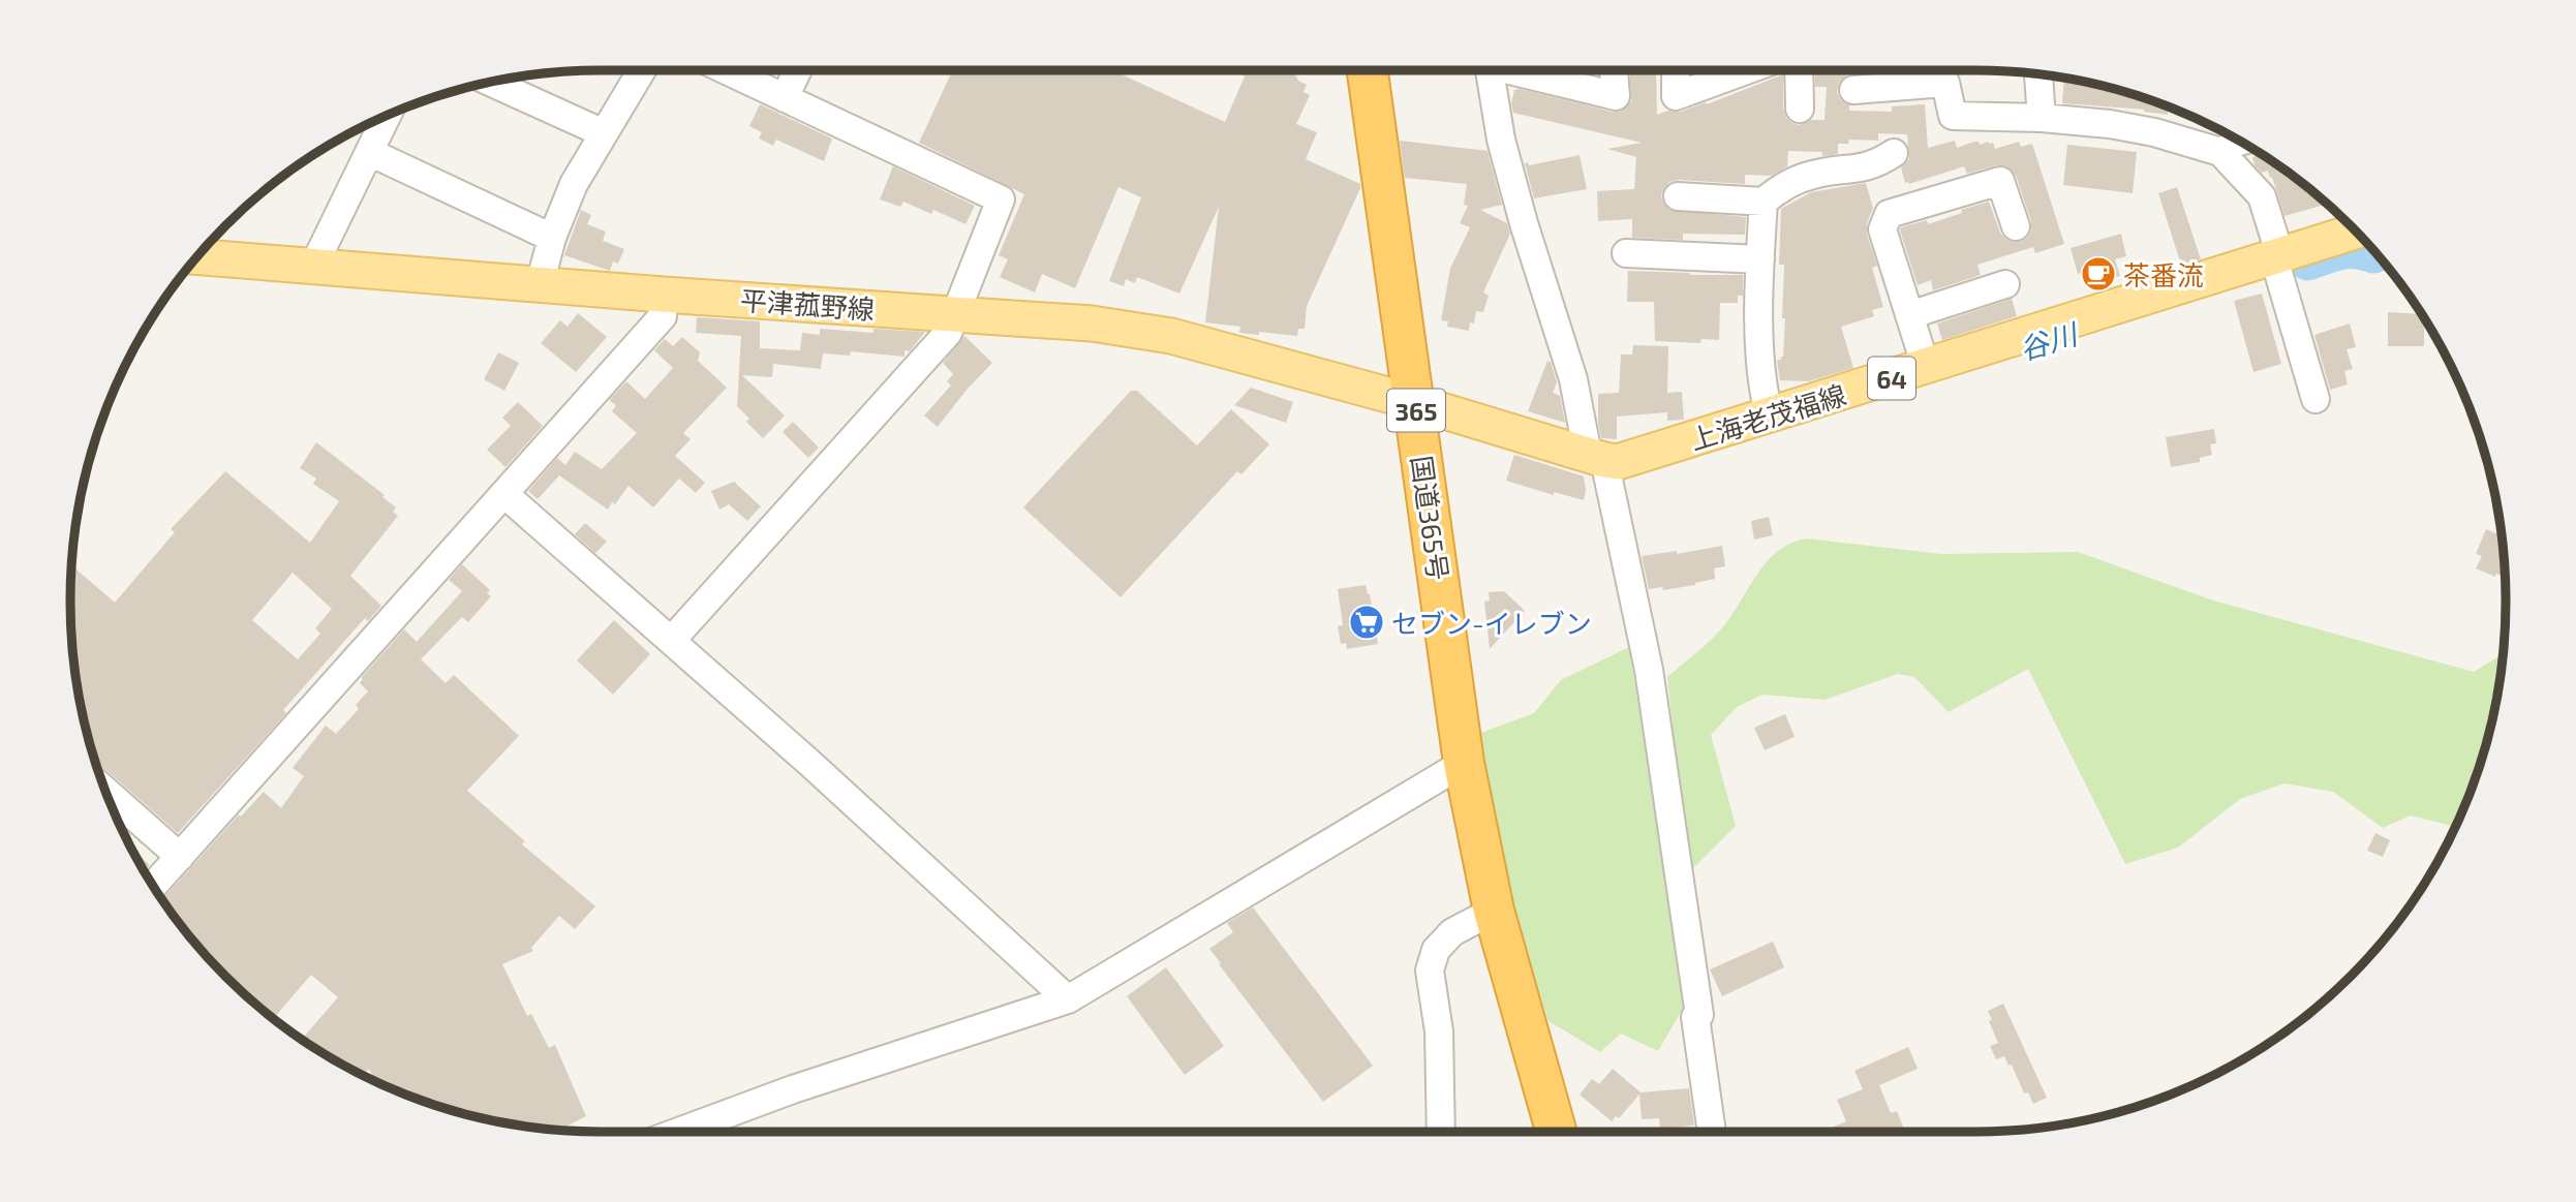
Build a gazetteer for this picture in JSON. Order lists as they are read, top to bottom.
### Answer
{
  "streets": {
    "highway": ["365", "国道365号"],
    "main road": ["平津菰野線", "64", "上海老茂福線"]
  },
  "crossings": [
    ["平津菰野線", "上海老茂福線"],
    ["平津菰野線", "国道365号"],
    ["上海老茂福線", "国道365号"]
  ],
  "water": ["谷川"],
  "places": {
    "cafe": ["茶番流"],
    "supermarket": ["セブン-イレブン"]
  }
}
